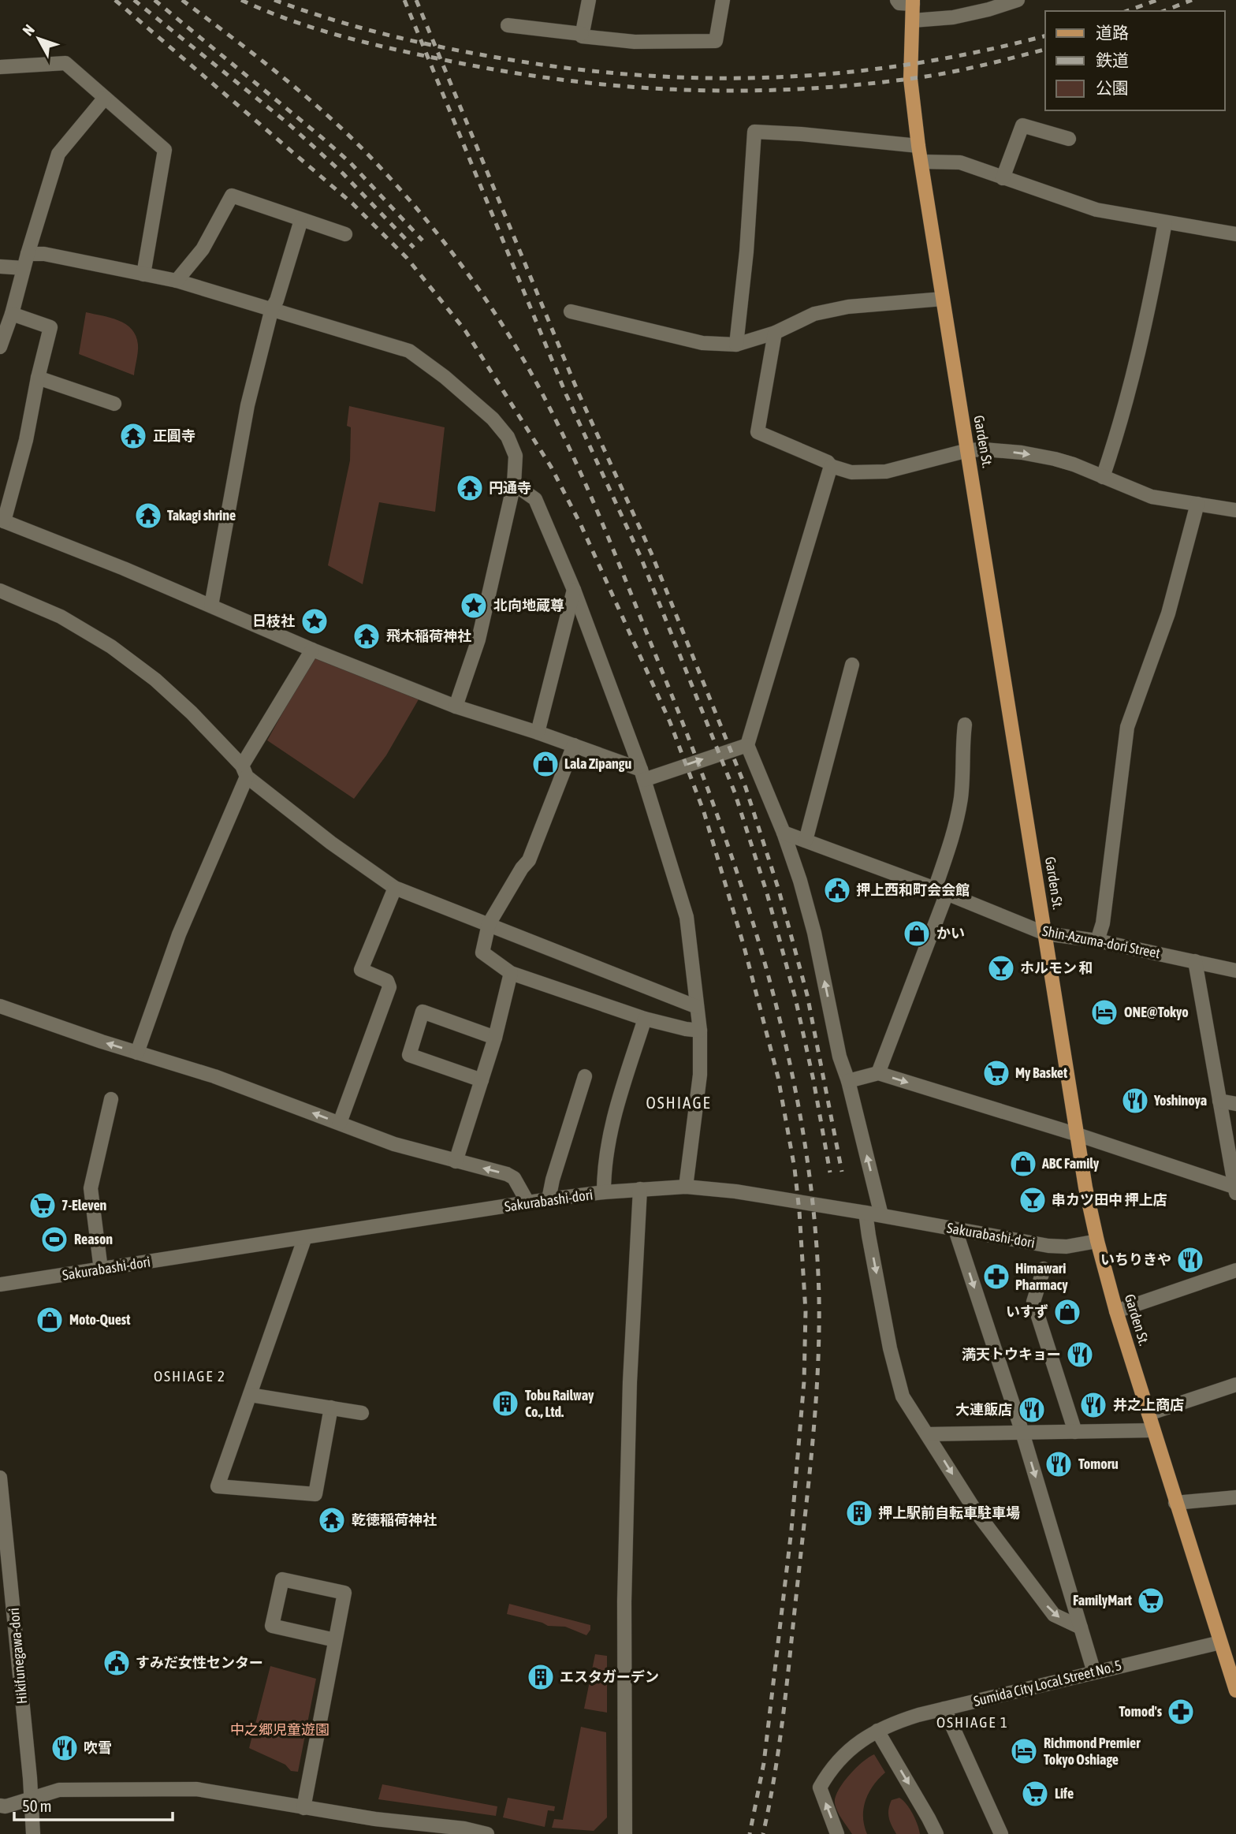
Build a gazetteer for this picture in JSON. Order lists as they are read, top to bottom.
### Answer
{
  "streets": {
    "main road": ["Garden St."],
    "street": [
      "Shin-Azuma-dori Street",
      "Sakurabashi-dori",
      "Hikifunegawa-dori",
      "Sumida City Local Street No. 5"
    ]
  },
  "crossings": [
    ["Garden St.", "Shin-Azuma-dori Street"],
    ["Garden St.", "Sakurabashi-dori"],
    ["Garden St.", "Sumida City Local Street No. 5"]
  ],
  "districts": ["OSHIAGE", "OSHIAGE 2", "OSHIAGE 1"],
  "parks": ["中之郷児童遊園"],
  "places": {
    "temple": [
      "正圓寺",
      "円通寺",
      "Takagi shrine",
      "飛木稲荷神社",
      "乾徳稲荷神社"
    ],
    "place": ["北向地蔵尊", "日枝社"],
    "shop": [
      "Lala Zipangu",
      "かい",
      "ABC Family",
      "いすず",
      "Moto-Quest"
    ],
    "public building": ["押上西和町会会館", "すみだ女性センター"],
    "bar": ["ホルモン 和", "串カツ田中 押上店"],
    "hotel": ["ONE@Tokyo", "Richmond Premier Tokyo Oshiage"],
    "supermarket": [
      "My Basket",
      "7-Eleven",
      "FamilyMart",
      "Life"
    ],
    "restaurant": [
      "Yoshinoya",
      "いちりきや",
      "満天トウキョー",
      "井之上商店",
      "大連飯店",
      "Tomoru",
      "吹雪"
    ],
    "sports": ["Reason"],
    "pharmacy": ["Himawari Pharmacy", "Tomod's"],
    "building": ["Tobu Railway Co., Ltd.", "押上駅前自転車駐車場", "エスタガーデン"]
  },
  "legend": ["道路", "鉄道", "公園"],
  "scale_bar": "50 m",
  "north": "top left"
}
